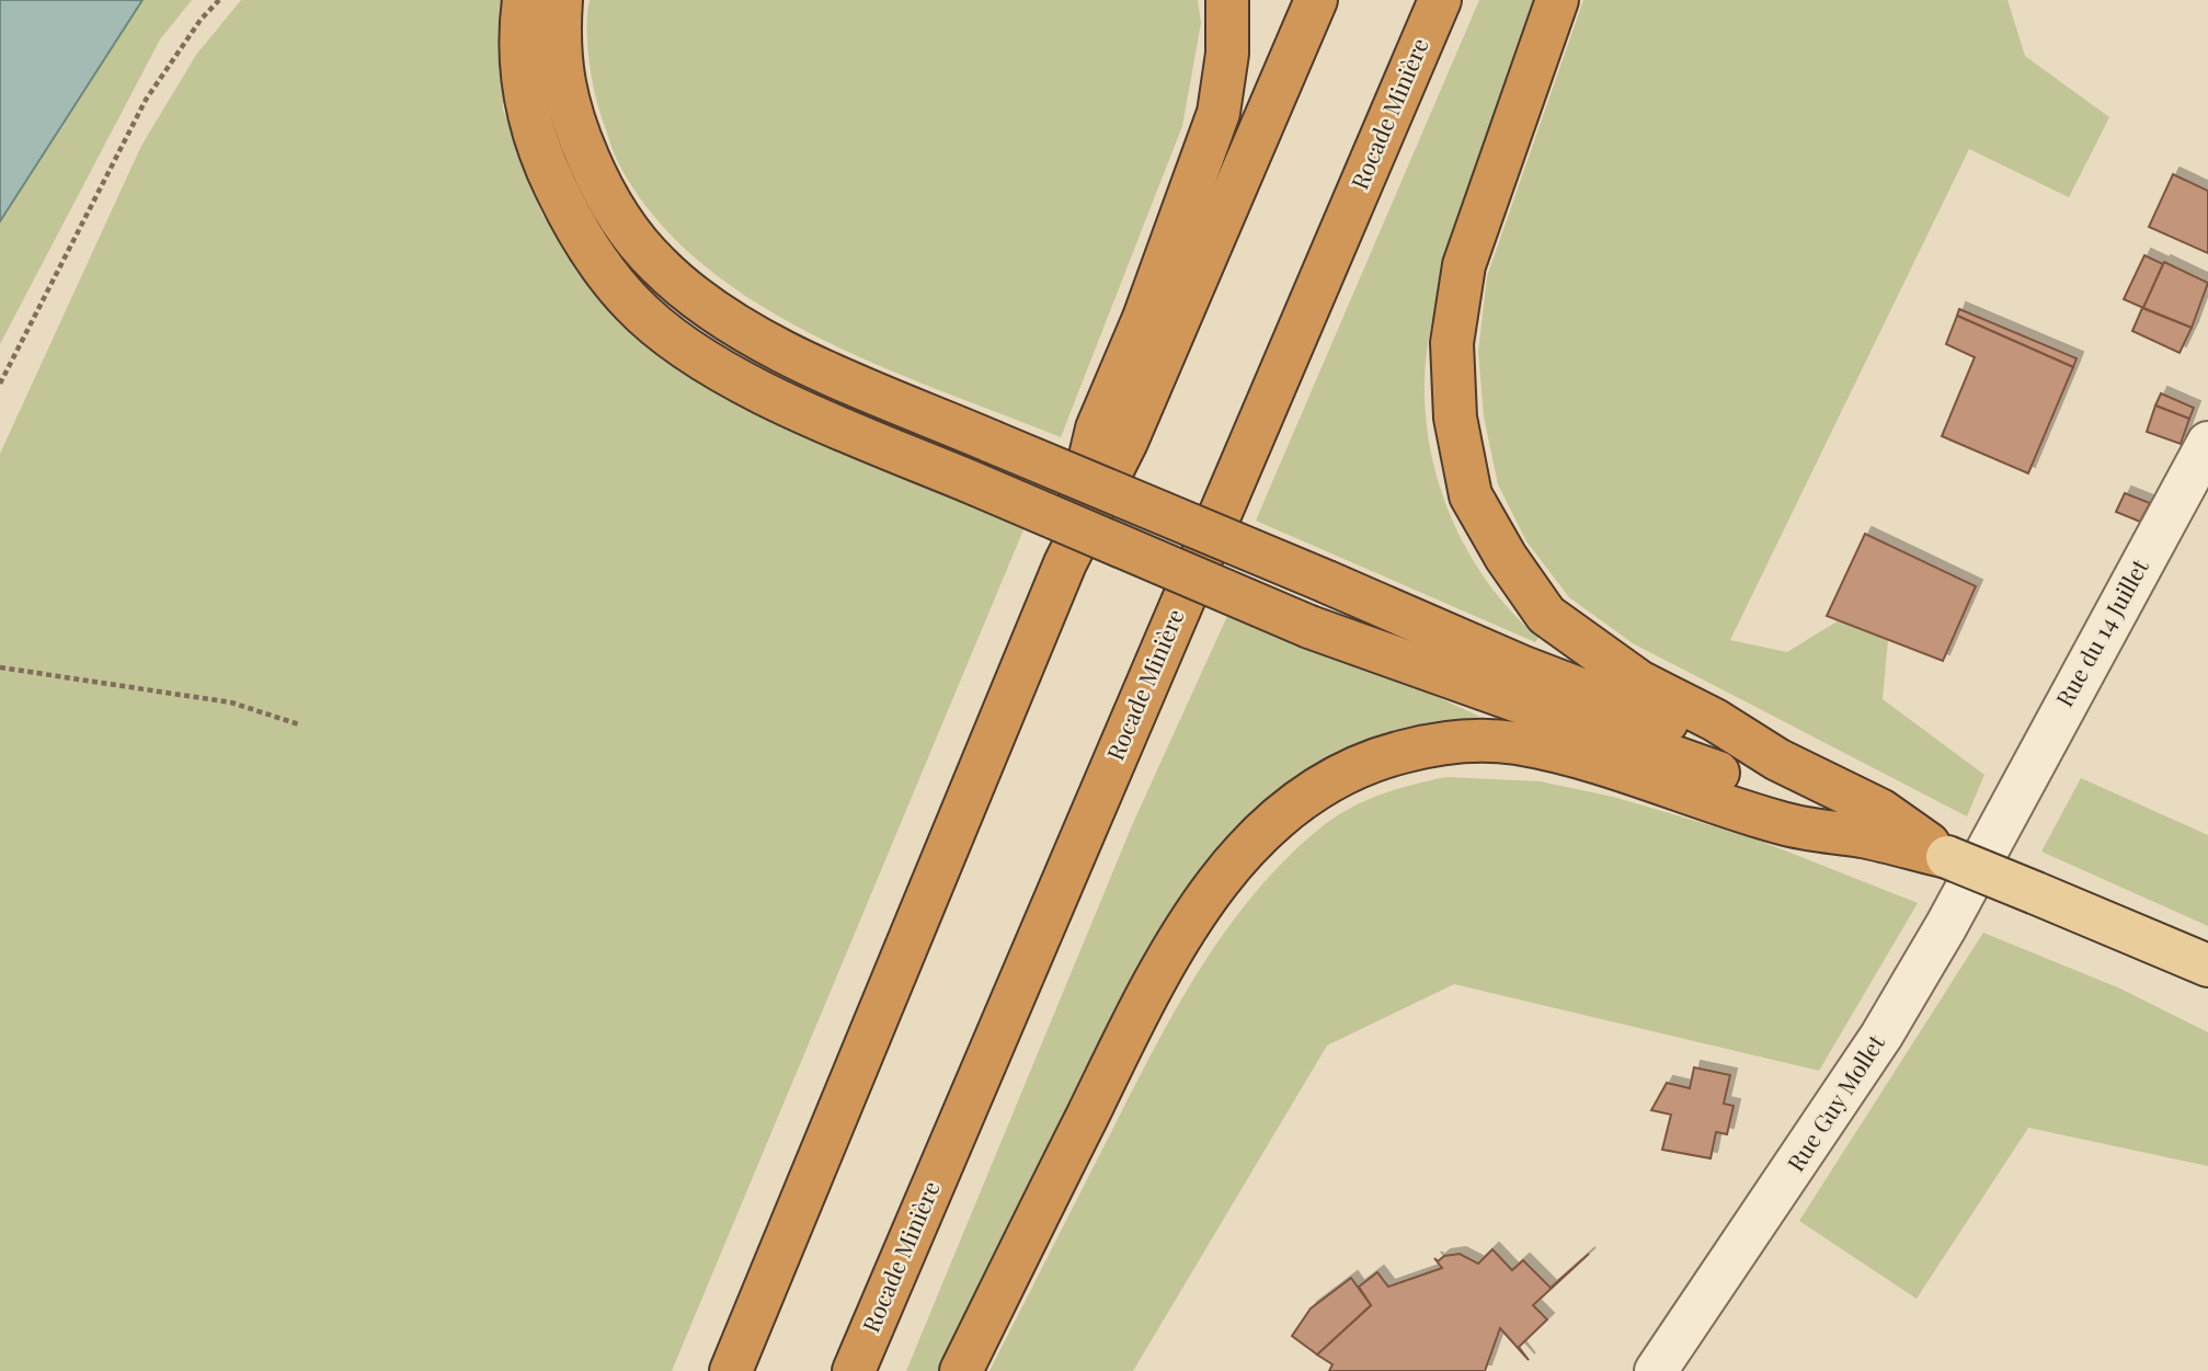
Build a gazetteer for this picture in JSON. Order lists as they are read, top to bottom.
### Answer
{
  "streets": {
    "highway": ["Rocade Minière"],
    "street": ["Rue du 14 Juillet", "Rue Guy Mollet"]
  },
  "crossings": [
    ["Rue du 14 Juillet", "Rue Guy Mollet"]
  ]
}
